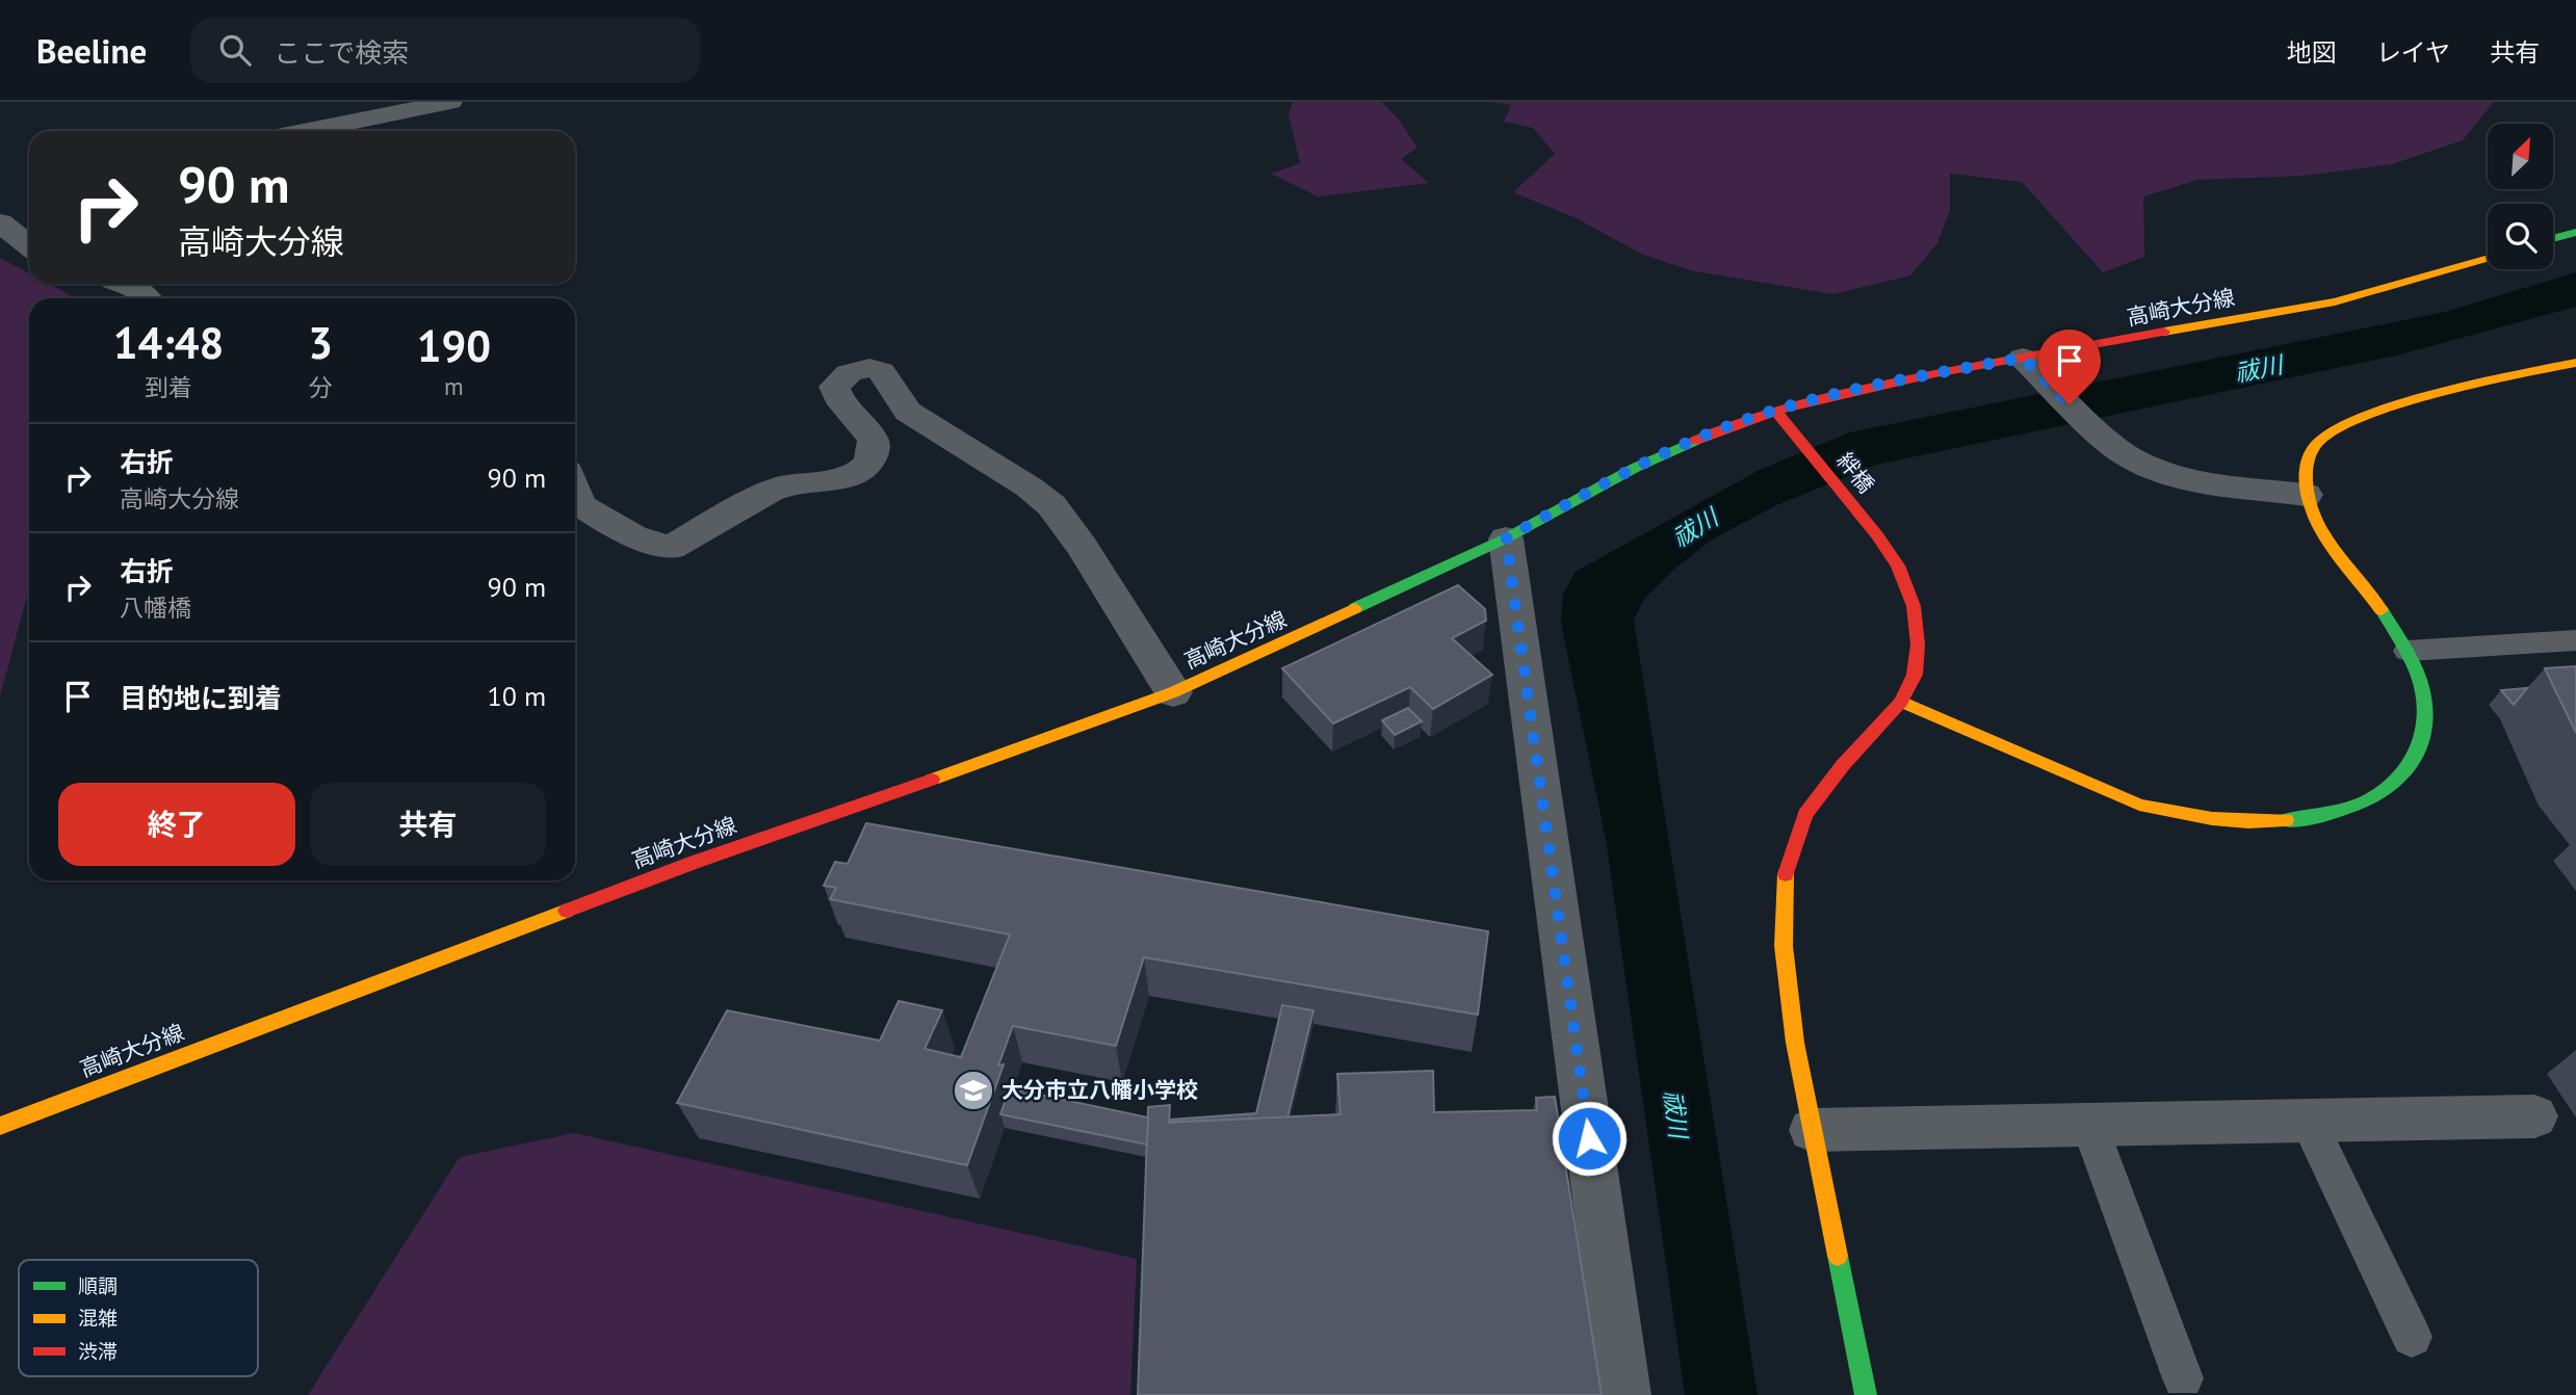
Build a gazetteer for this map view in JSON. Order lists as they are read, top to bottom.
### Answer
{
  "streets": {
    "main road": ["高崎大分線", "絆橋"]
  },
  "crossings": [
    ["高崎大分線", "絆橋"]
  ],
  "water": ["祓川"],
  "places": {
    "school or university": ["大分市立八幡小学校"]
  },
  "legend": ["順調", "混雑", "渋滞"],
  "north": "top right",
  "page": {
    "header": "Beeline",
    "search": "ここで検索",
    "nav": ["地図", "レイヤ", "共有"],
    "turn": ["90 m", "高崎大分線"],
    "eta": [
      "14:48",
      "到着",
      "3",
      "分",
      "190",
      "m"
    ],
    "list": [
      {
        "name": "右折",
        "note": "高崎大分線",
        "value": "90 m"
      },
      {
        "name": "右折",
        "note": "八幡橋",
        "value": "90 m"
      },
      {
        "name": "目的地に到着",
        "value": "10 m"
      }
    ],
    "buttons": ["終了", "共有"]
  }
}
